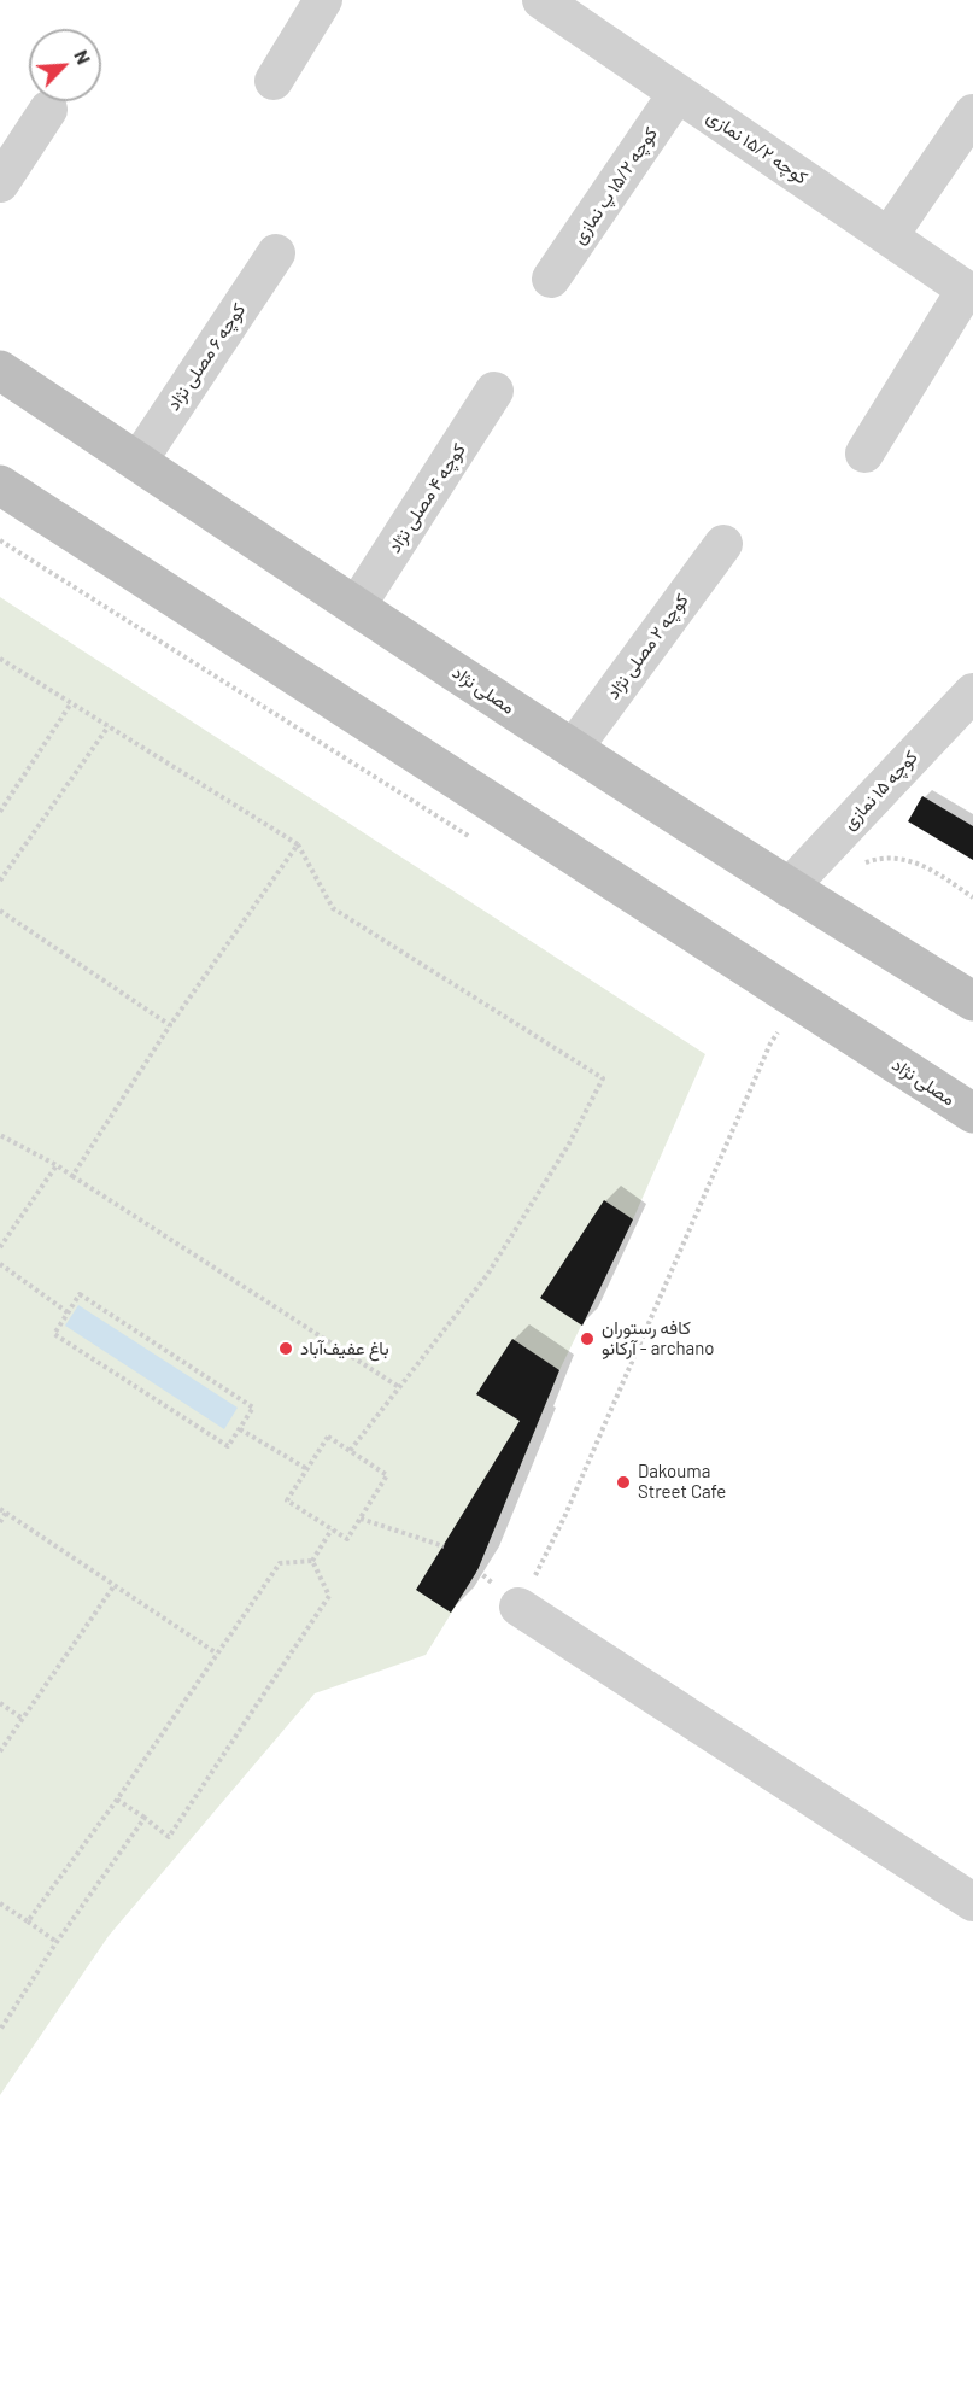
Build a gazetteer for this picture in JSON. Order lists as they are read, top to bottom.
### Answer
{
  "streets": {
    "main road": ["مصلی نژاد"],
    "street": [
      "کوچه ۱۵/۲ نمازی",
      "کوچه ۱۵/۲ پ نمازی",
      "کوچه ۶ مصلی نژاد",
      "کوچه ۴ مصلی نژاد",
      "کوچه ۲ مصلی نژاد",
      "کوچه ۱۵ نمازی"
    ]
  },
  "crossings": [
    ["کوچه ۱۵/۲ نمازی", "کوچه ۱۵/۲ پ نمازی"],
    ["کوچه ۶ مصلی نژاد", "مصلی نژاد"],
    ["کوچه ۴ مصلی نژاد", "مصلی نژاد"],
    ["کوچه ۲ مصلی نژاد", "مصلی نژاد"],
    ["مصلی نژاد", "کوچه ۱۵ نمازی"]
  ],
  "places": ["کافه رستوران آرکانو - archano", "باغ عفیف‌آباد", "Dakouma Street Cafe"],
  "north": "top right"
}
